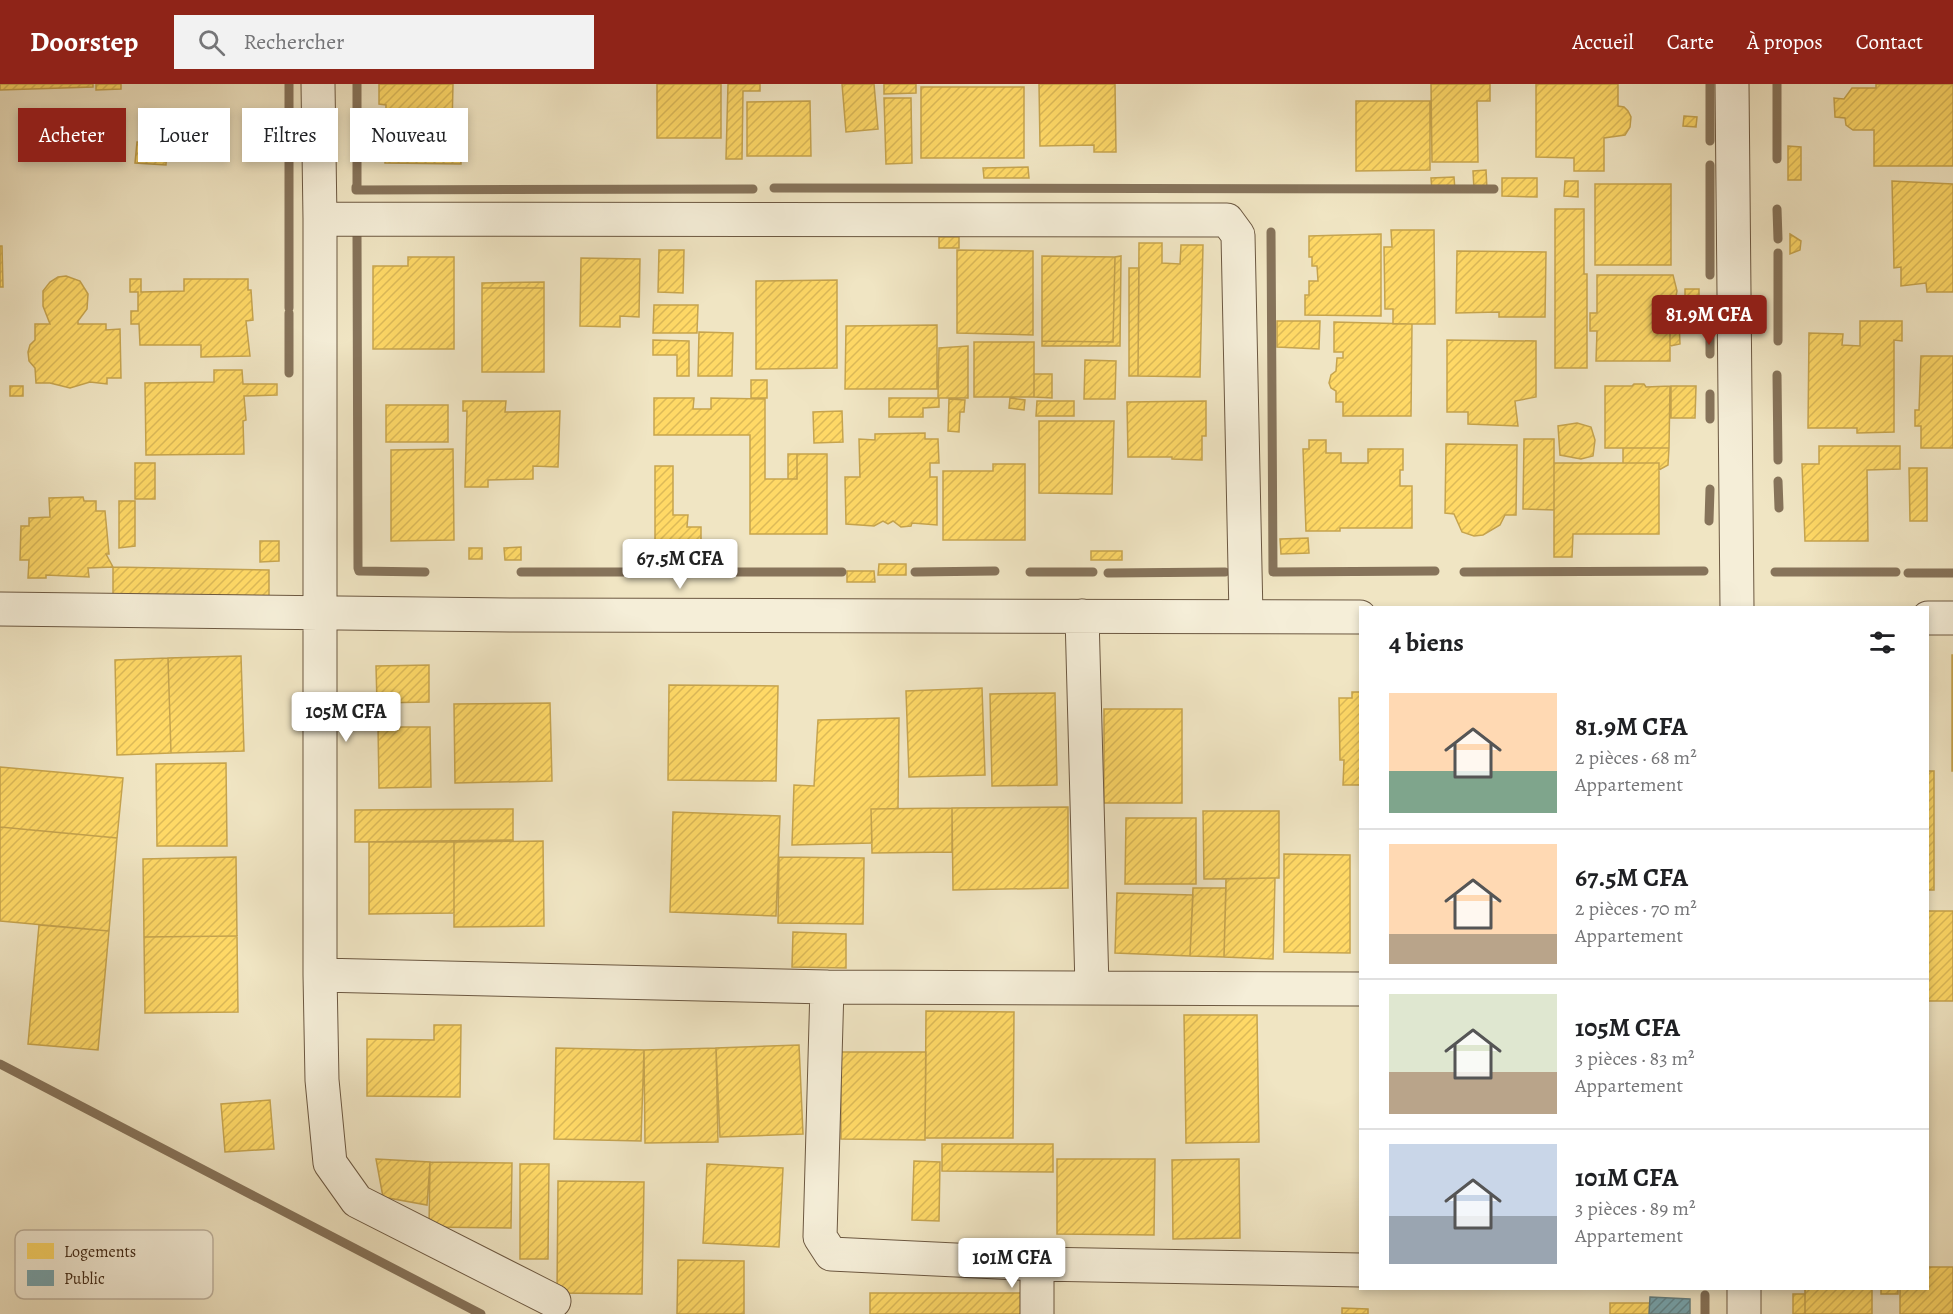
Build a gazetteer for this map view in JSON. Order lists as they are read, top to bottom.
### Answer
{
  "legend": ["Logements", "Public"],
  "page": {
    "header": "Doorstep",
    "search": "Rechercher",
    "nav": [
      "Accueil",
      "Carte",
      "À propos",
      "Contact"
    ],
    "chip": [
      "Acheter",
      "Louer",
      "Filtres",
      "Nouveau"
    ],
    "price": [
      "81.9M CFA",
      "67.5M CFA",
      "105M CFA",
      "101M CFA"
    ],
    "heading": "4 biens",
    "list": [
      {
        "name": "81.9M CFA",
        "note": "2 pièces · 68 m² · Appartement"
      },
      {
        "name": "67.5M CFA",
        "note": "2 pièces · 70 m² · Appartement"
      },
      {
        "name": "105M CFA",
        "note": "3 pièces · 83 m² · Appartement"
      },
      {
        "name": "101M CFA",
        "note": "3 pièces · 89 m² · Appartement"
      }
    ]
  }
}
